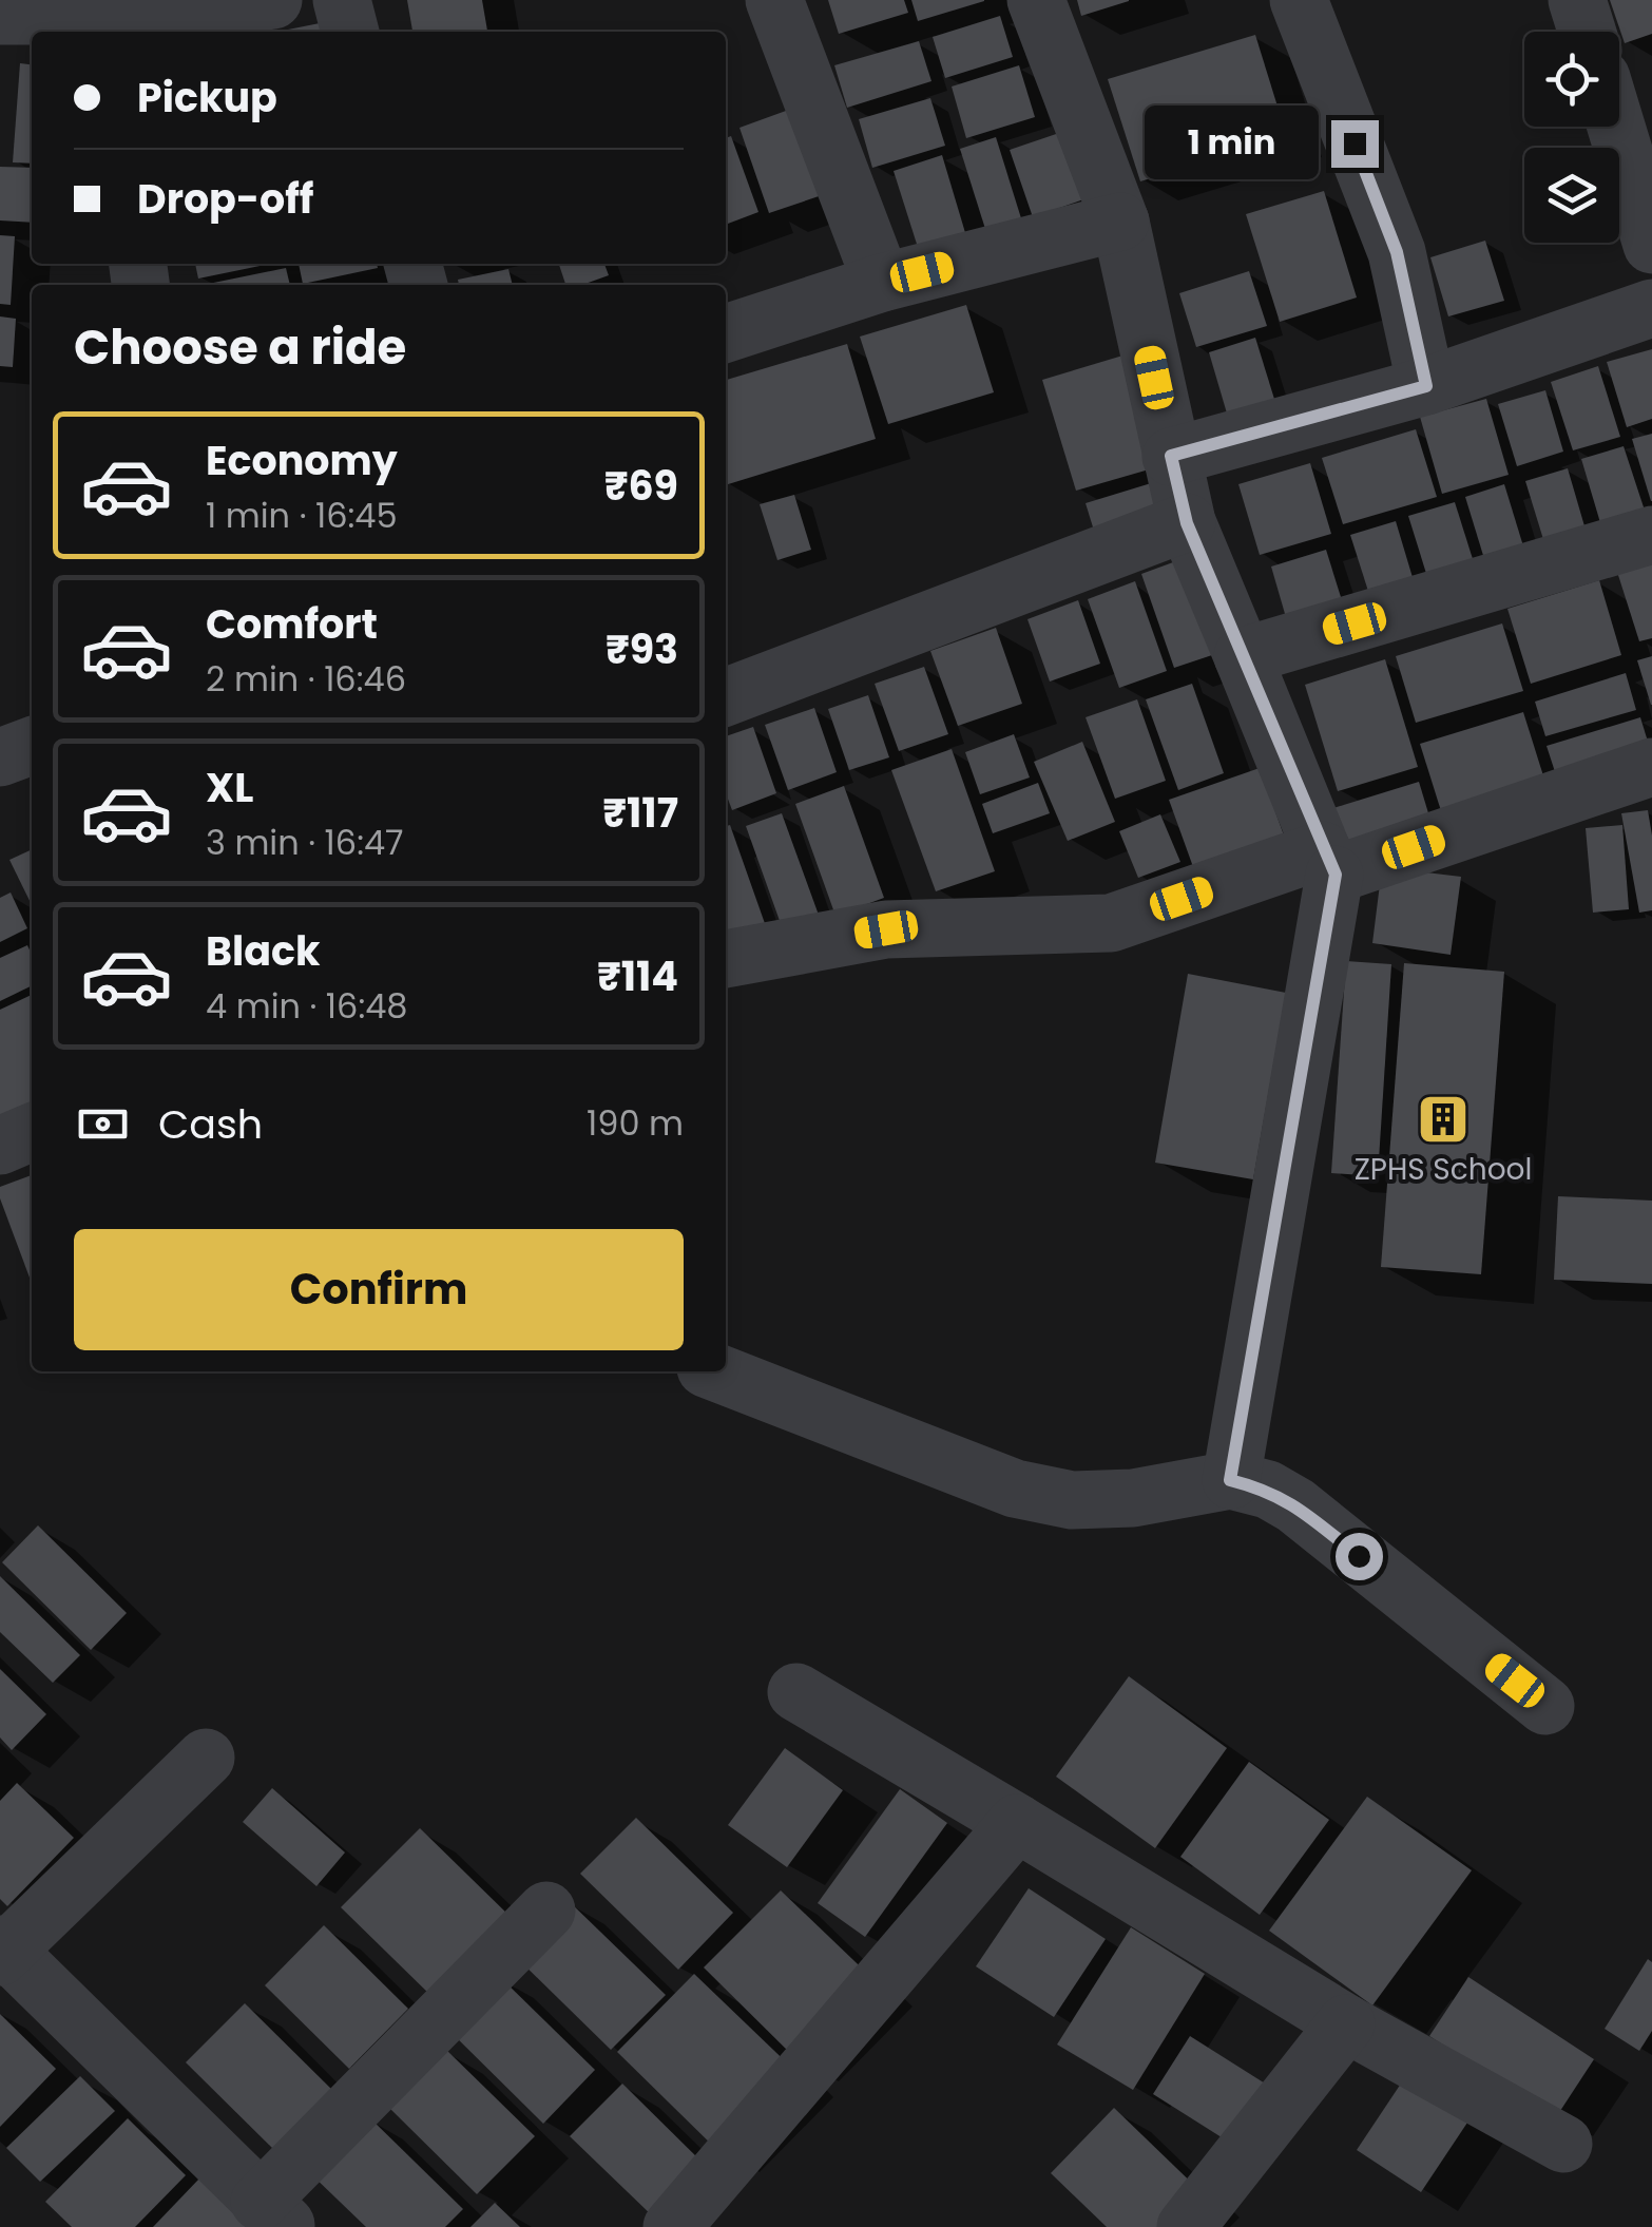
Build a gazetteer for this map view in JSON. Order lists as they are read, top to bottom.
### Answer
{
  "places": {
    "building": ["ZPHS School"]
  },
  "page": {
    "banner": ["Pickup", "Drop-off"],
    "bubble": "1 min",
    "heading": "Choose a ride",
    "list": [
      {
        "name": "Economy",
        "note": "1 min · 16:45",
        "value": "₹69"
      },
      {
        "name": "Comfort",
        "note": "2 min · 16:46",
        "value": "₹93"
      },
      {
        "name": "XL",
        "note": "3 min · 16:47",
        "value": "₹117"
      },
      {
        "name": "Black",
        "note": "4 min · 16:48",
        "value": "₹114"
      }
    ],
    "pay": ["Cash", "190 m"],
    "buttons": "Confirm"
  }
}
